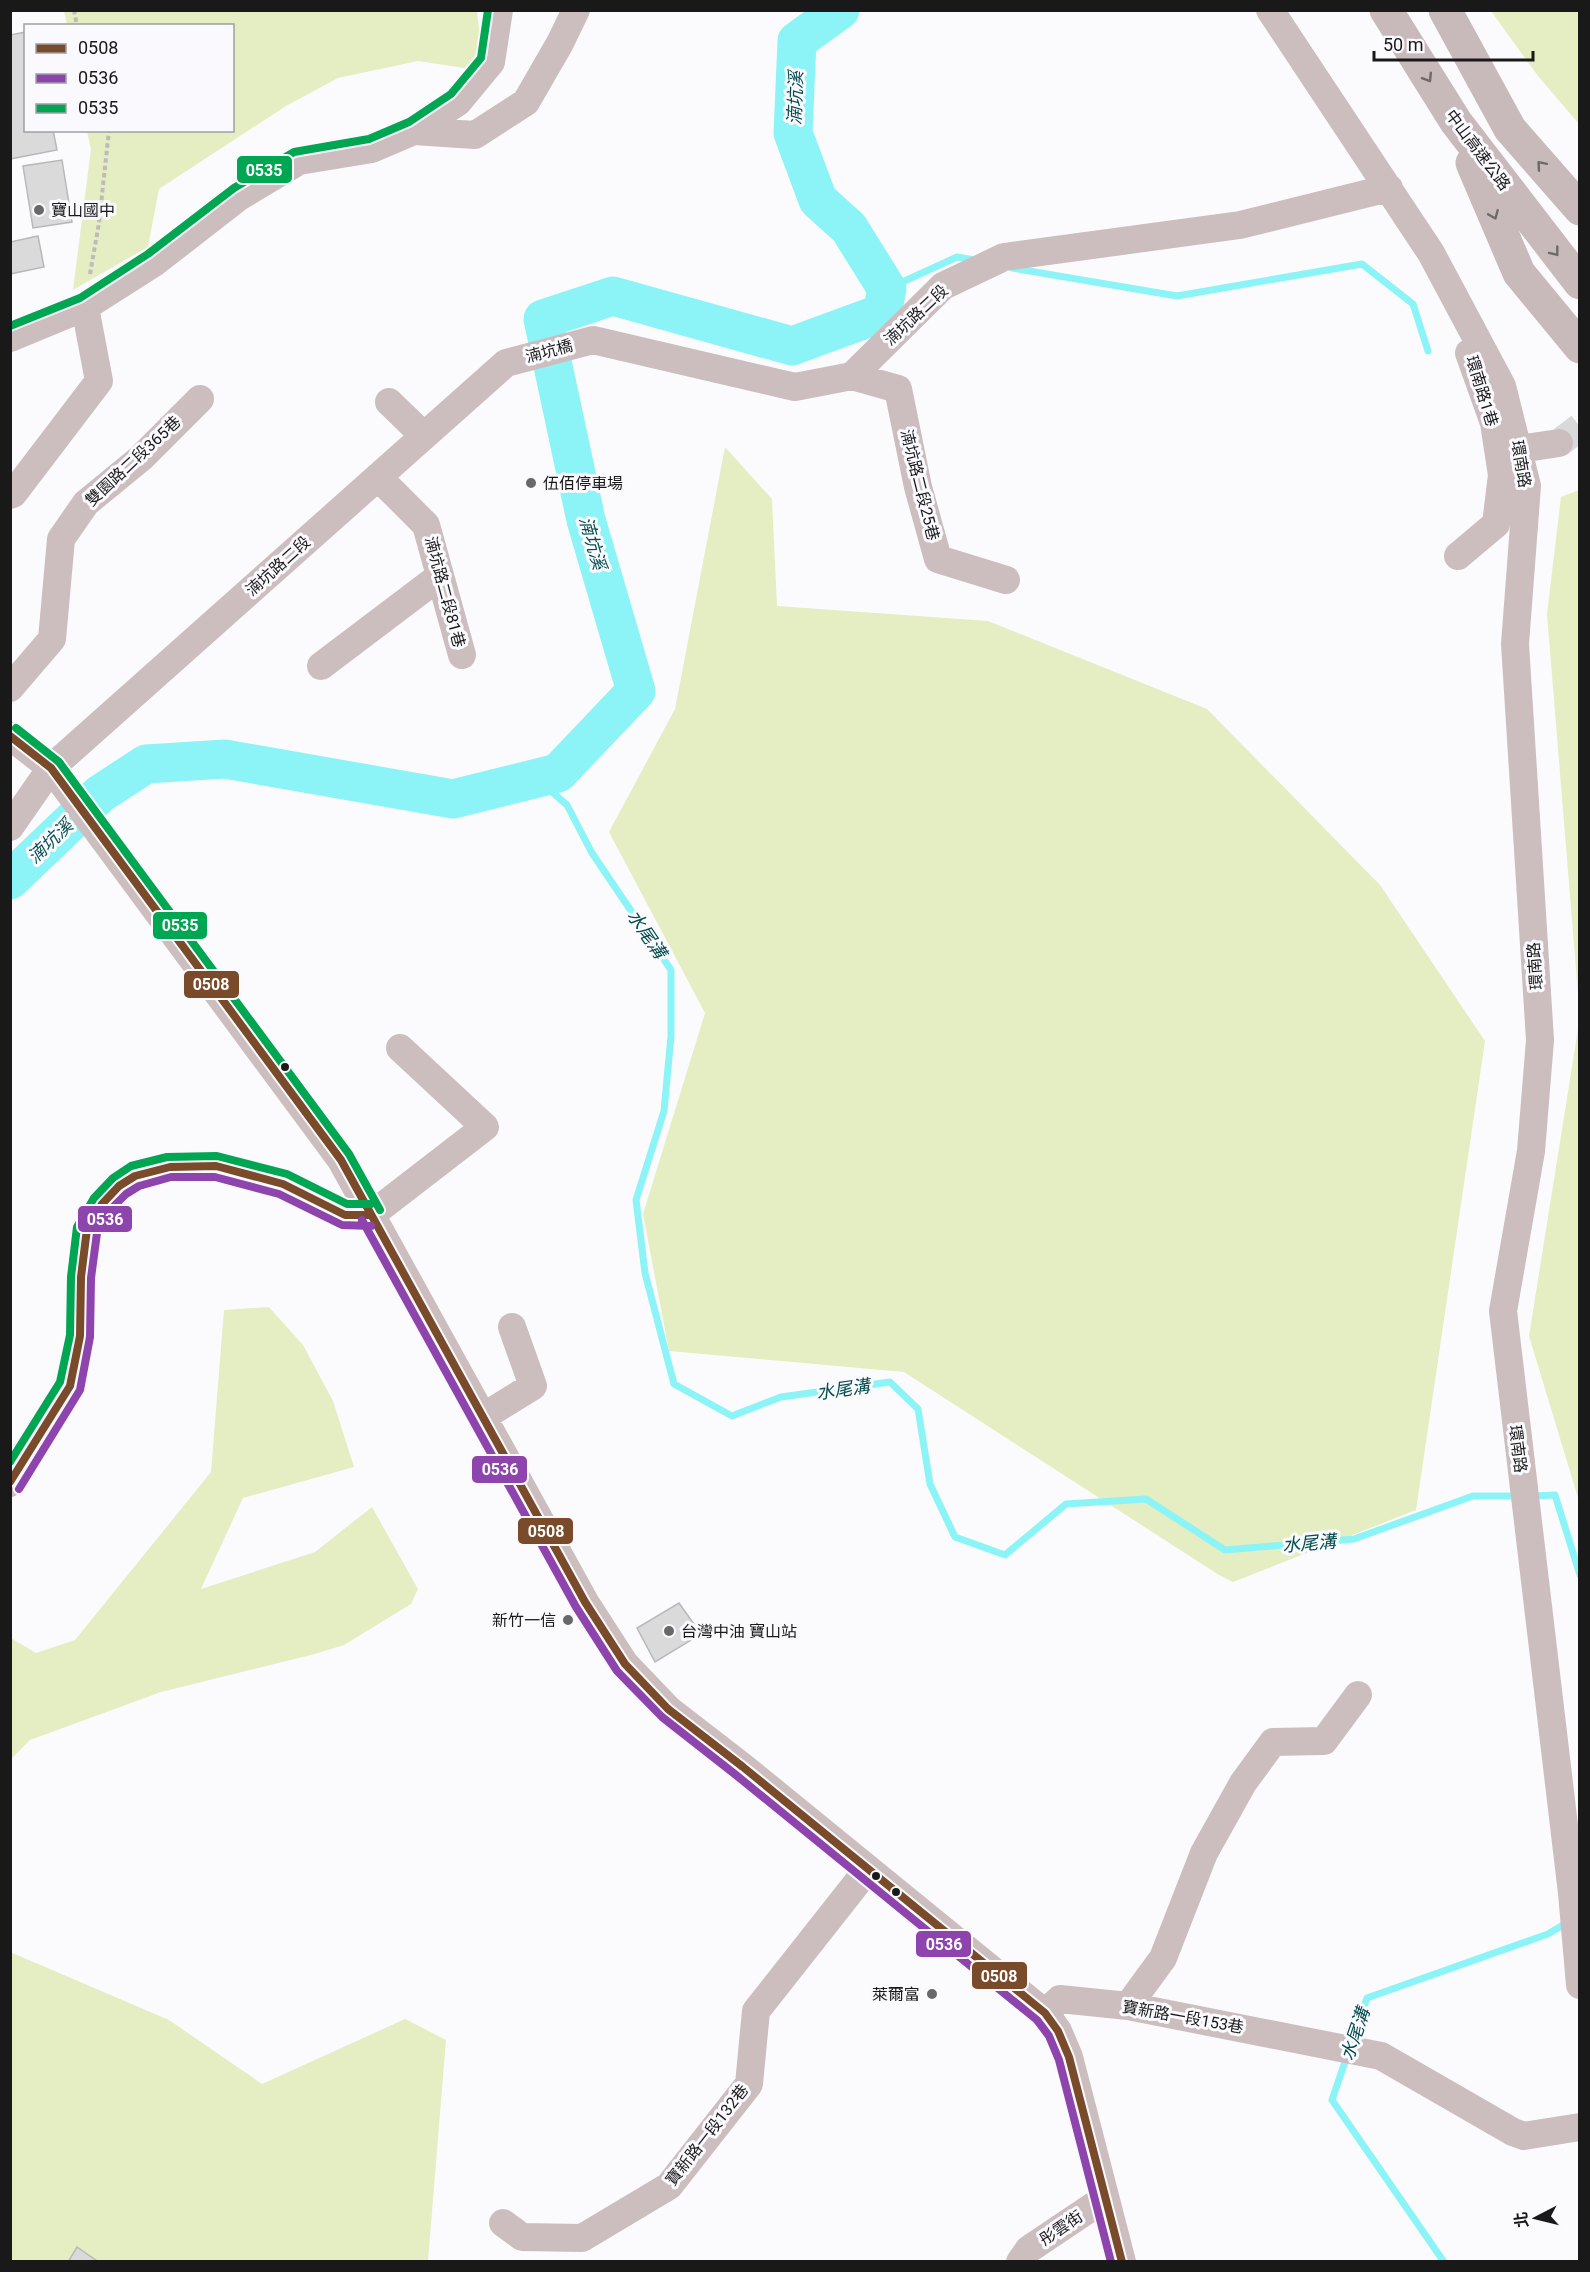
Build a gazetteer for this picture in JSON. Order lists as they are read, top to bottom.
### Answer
{
  "streets": {
    "highway": ["中山高速公路"],
    "street": [
      "湳坑路二段",
      "湳坑橋",
      "環南路1巷",
      "雙園路二段365巷",
      "環南路",
      "湳坑路二段25巷",
      "湳坑路二段81巷",
      "寶新路一段153巷",
      "寶新路一段132巷",
      "彤雲街"
    ]
  },
  "crossings": [
    ["湳坑路二段", "湳坑橋"],
    ["湳坑路二段", "環南路"],
    ["湳坑路二段", "湳坑路二段25巷"],
    ["湳坑路二段", "湳坑路二段81巷"],
    ["湳坑橋", "湳坑路二段25巷"],
    ["環南路1巷", "環南路"]
  ],
  "water": ["湳坑溪", "水尾溝"],
  "places": [
    "寶山國中",
    "伍佰停車場",
    "新竹一信",
    "台灣中油 寶山站",
    "萊爾富"
  ],
  "lines": ["transit line 0535", "transit line 0508", "transit line 0536"],
  "legend": ["0508", "0536", "0535"],
  "scale_bar": "50 m",
  "north": "left"
}
